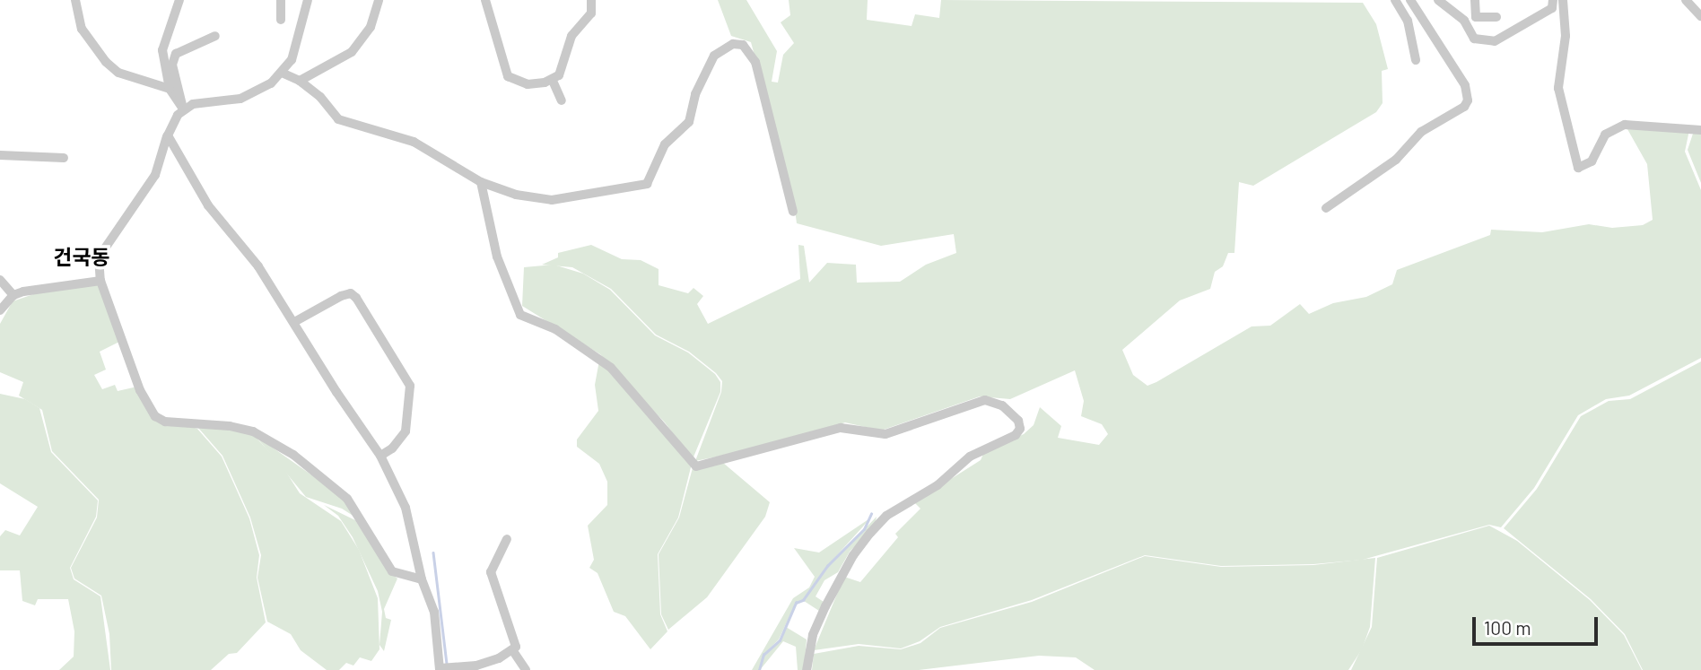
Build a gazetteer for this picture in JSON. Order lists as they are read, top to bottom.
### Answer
{
  "districts": ["건국동"],
  "scale_bar": "100 m"
}
